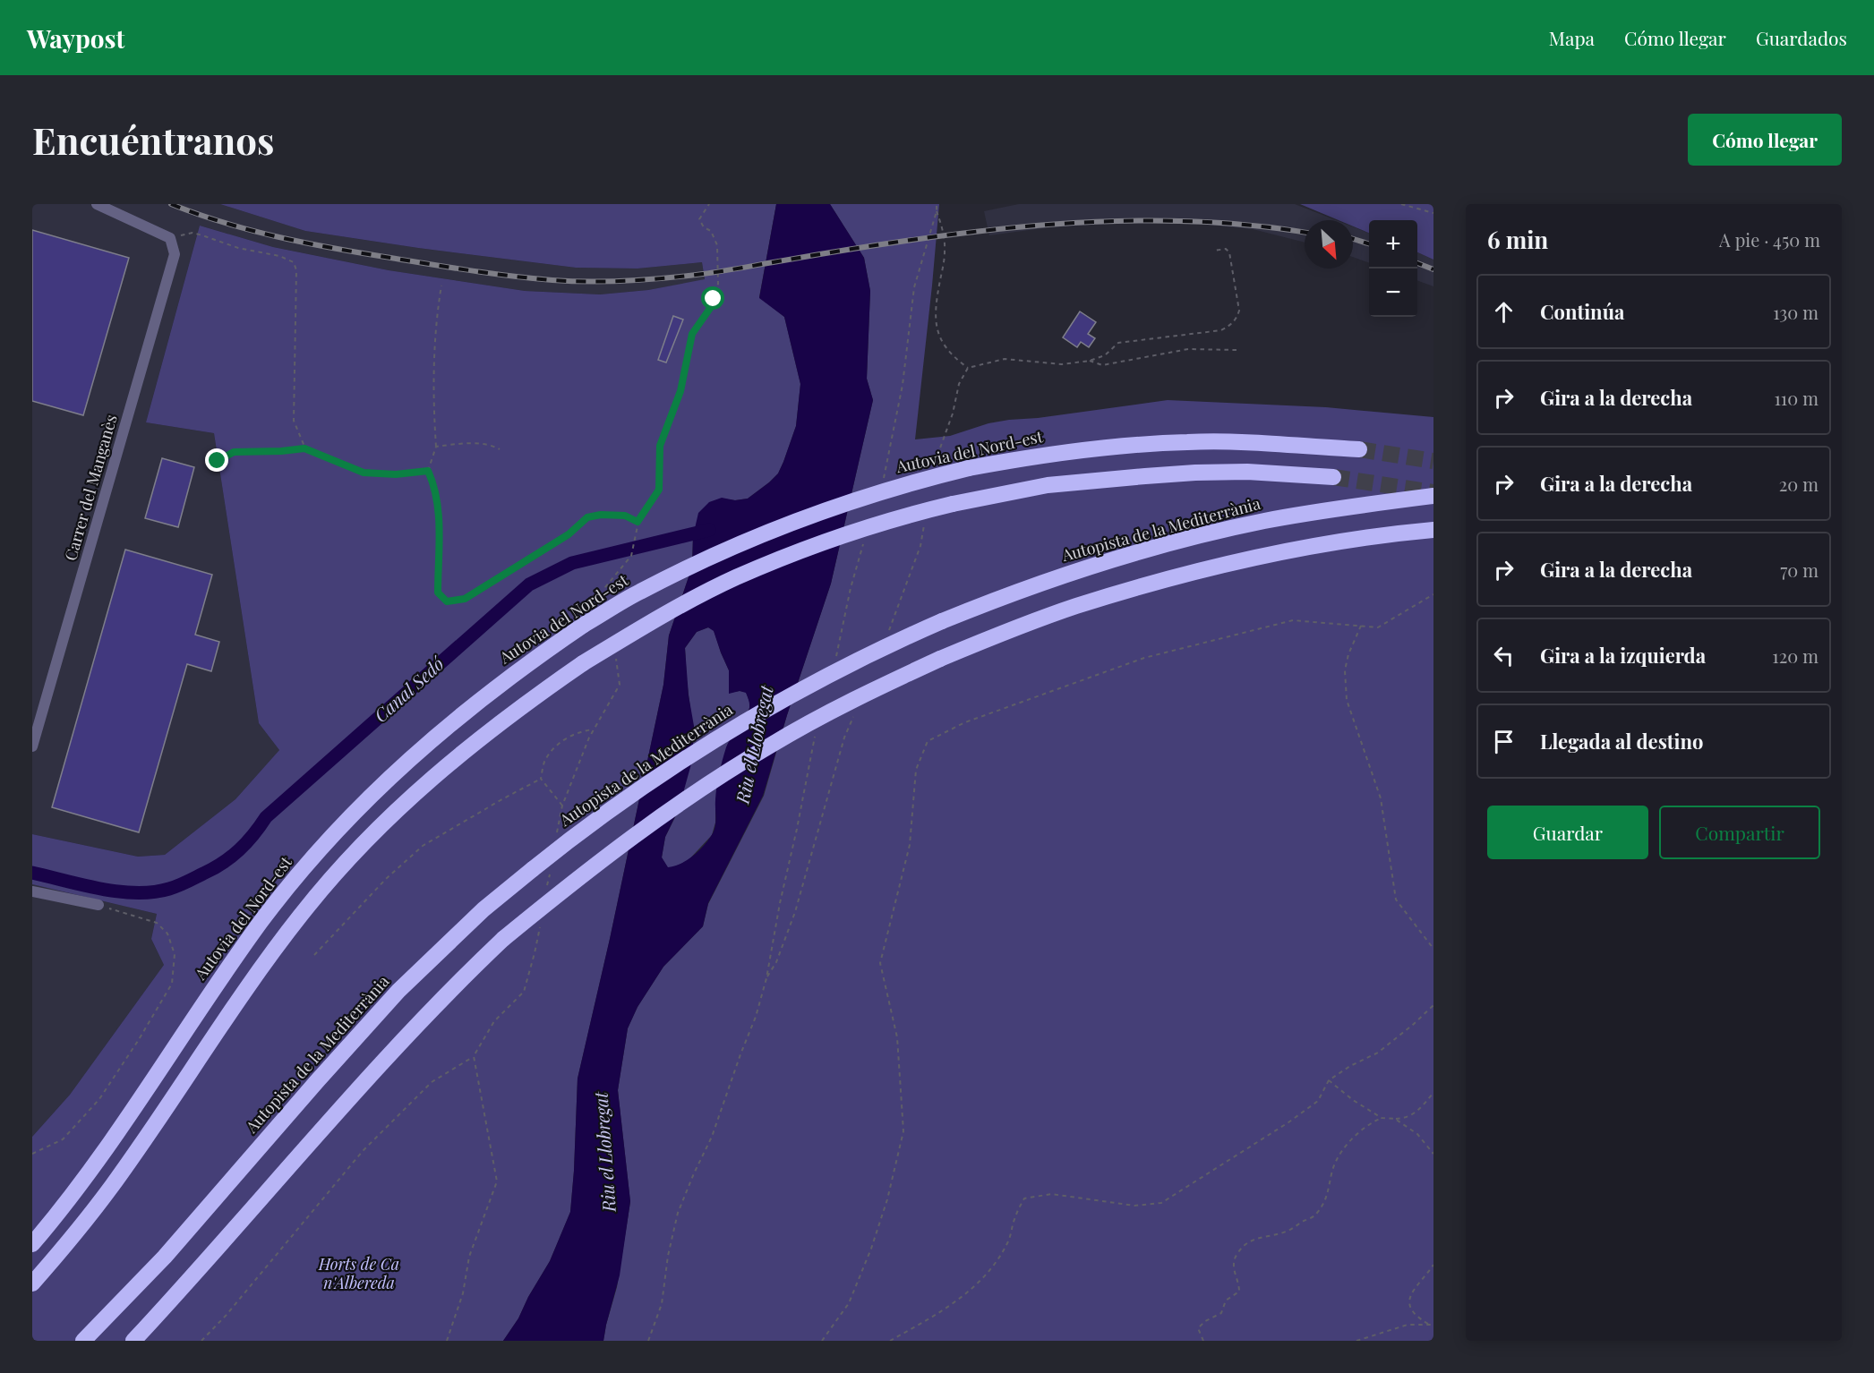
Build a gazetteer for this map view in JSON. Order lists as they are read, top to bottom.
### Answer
{
  "streets": {
    "highway": ["Autovia del Nord-est", "Autopista de la Mediterrània"],
    "street": ["Carrer del Manganès"]
  },
  "water": ["Canal Sedó", "Riu el Llobregat"],
  "parks": ["Horts de Ca n'Albereda"],
  "north": "bottom right",
  "page": {
    "header": "Waypost",
    "nav": ["Mapa", "Cómo llegar", "Guardados"],
    "buttons": [
      "Cómo llegar",
      ["Guardar", "Compartir"]
    ],
    "title": "Encuéntranos",
    "heading": ["6 min", "A pie · 450 m"],
    "map_buttons": ["+", "−"],
    "list": [
      ["Continúa", "130 m"],
      ["Gira a la derecha", "110 m"],
      ["Gira a la derecha", "20 m"],
      ["Gira a la derecha", "70 m"],
      ["Gira a la izquierda", "120 m"],
      "Llegada al destino"
    ]
  }
}
